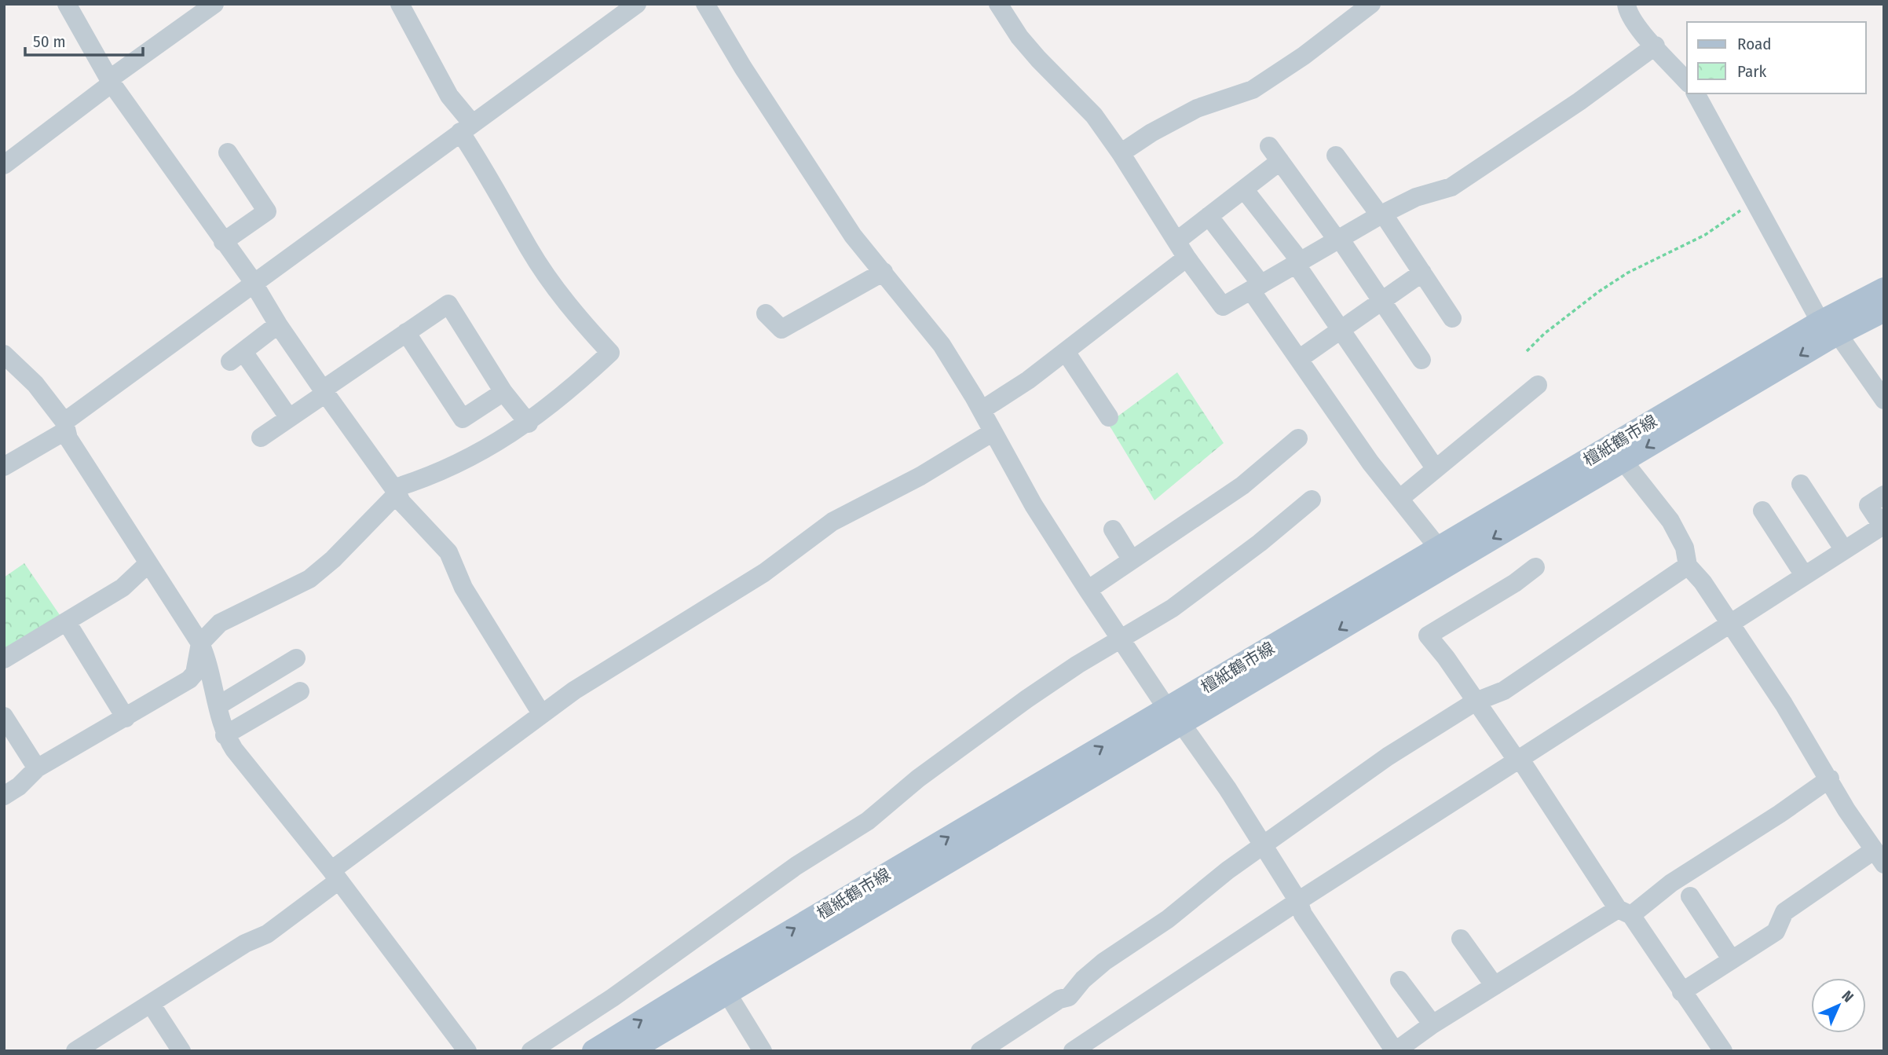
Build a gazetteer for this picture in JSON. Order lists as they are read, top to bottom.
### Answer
{
  "streets": {
    "main road": ["檀紙鶴市線"]
  },
  "legend": ["Road", "Park"],
  "scale_bar": "50 m",
  "north": "top right"
}
